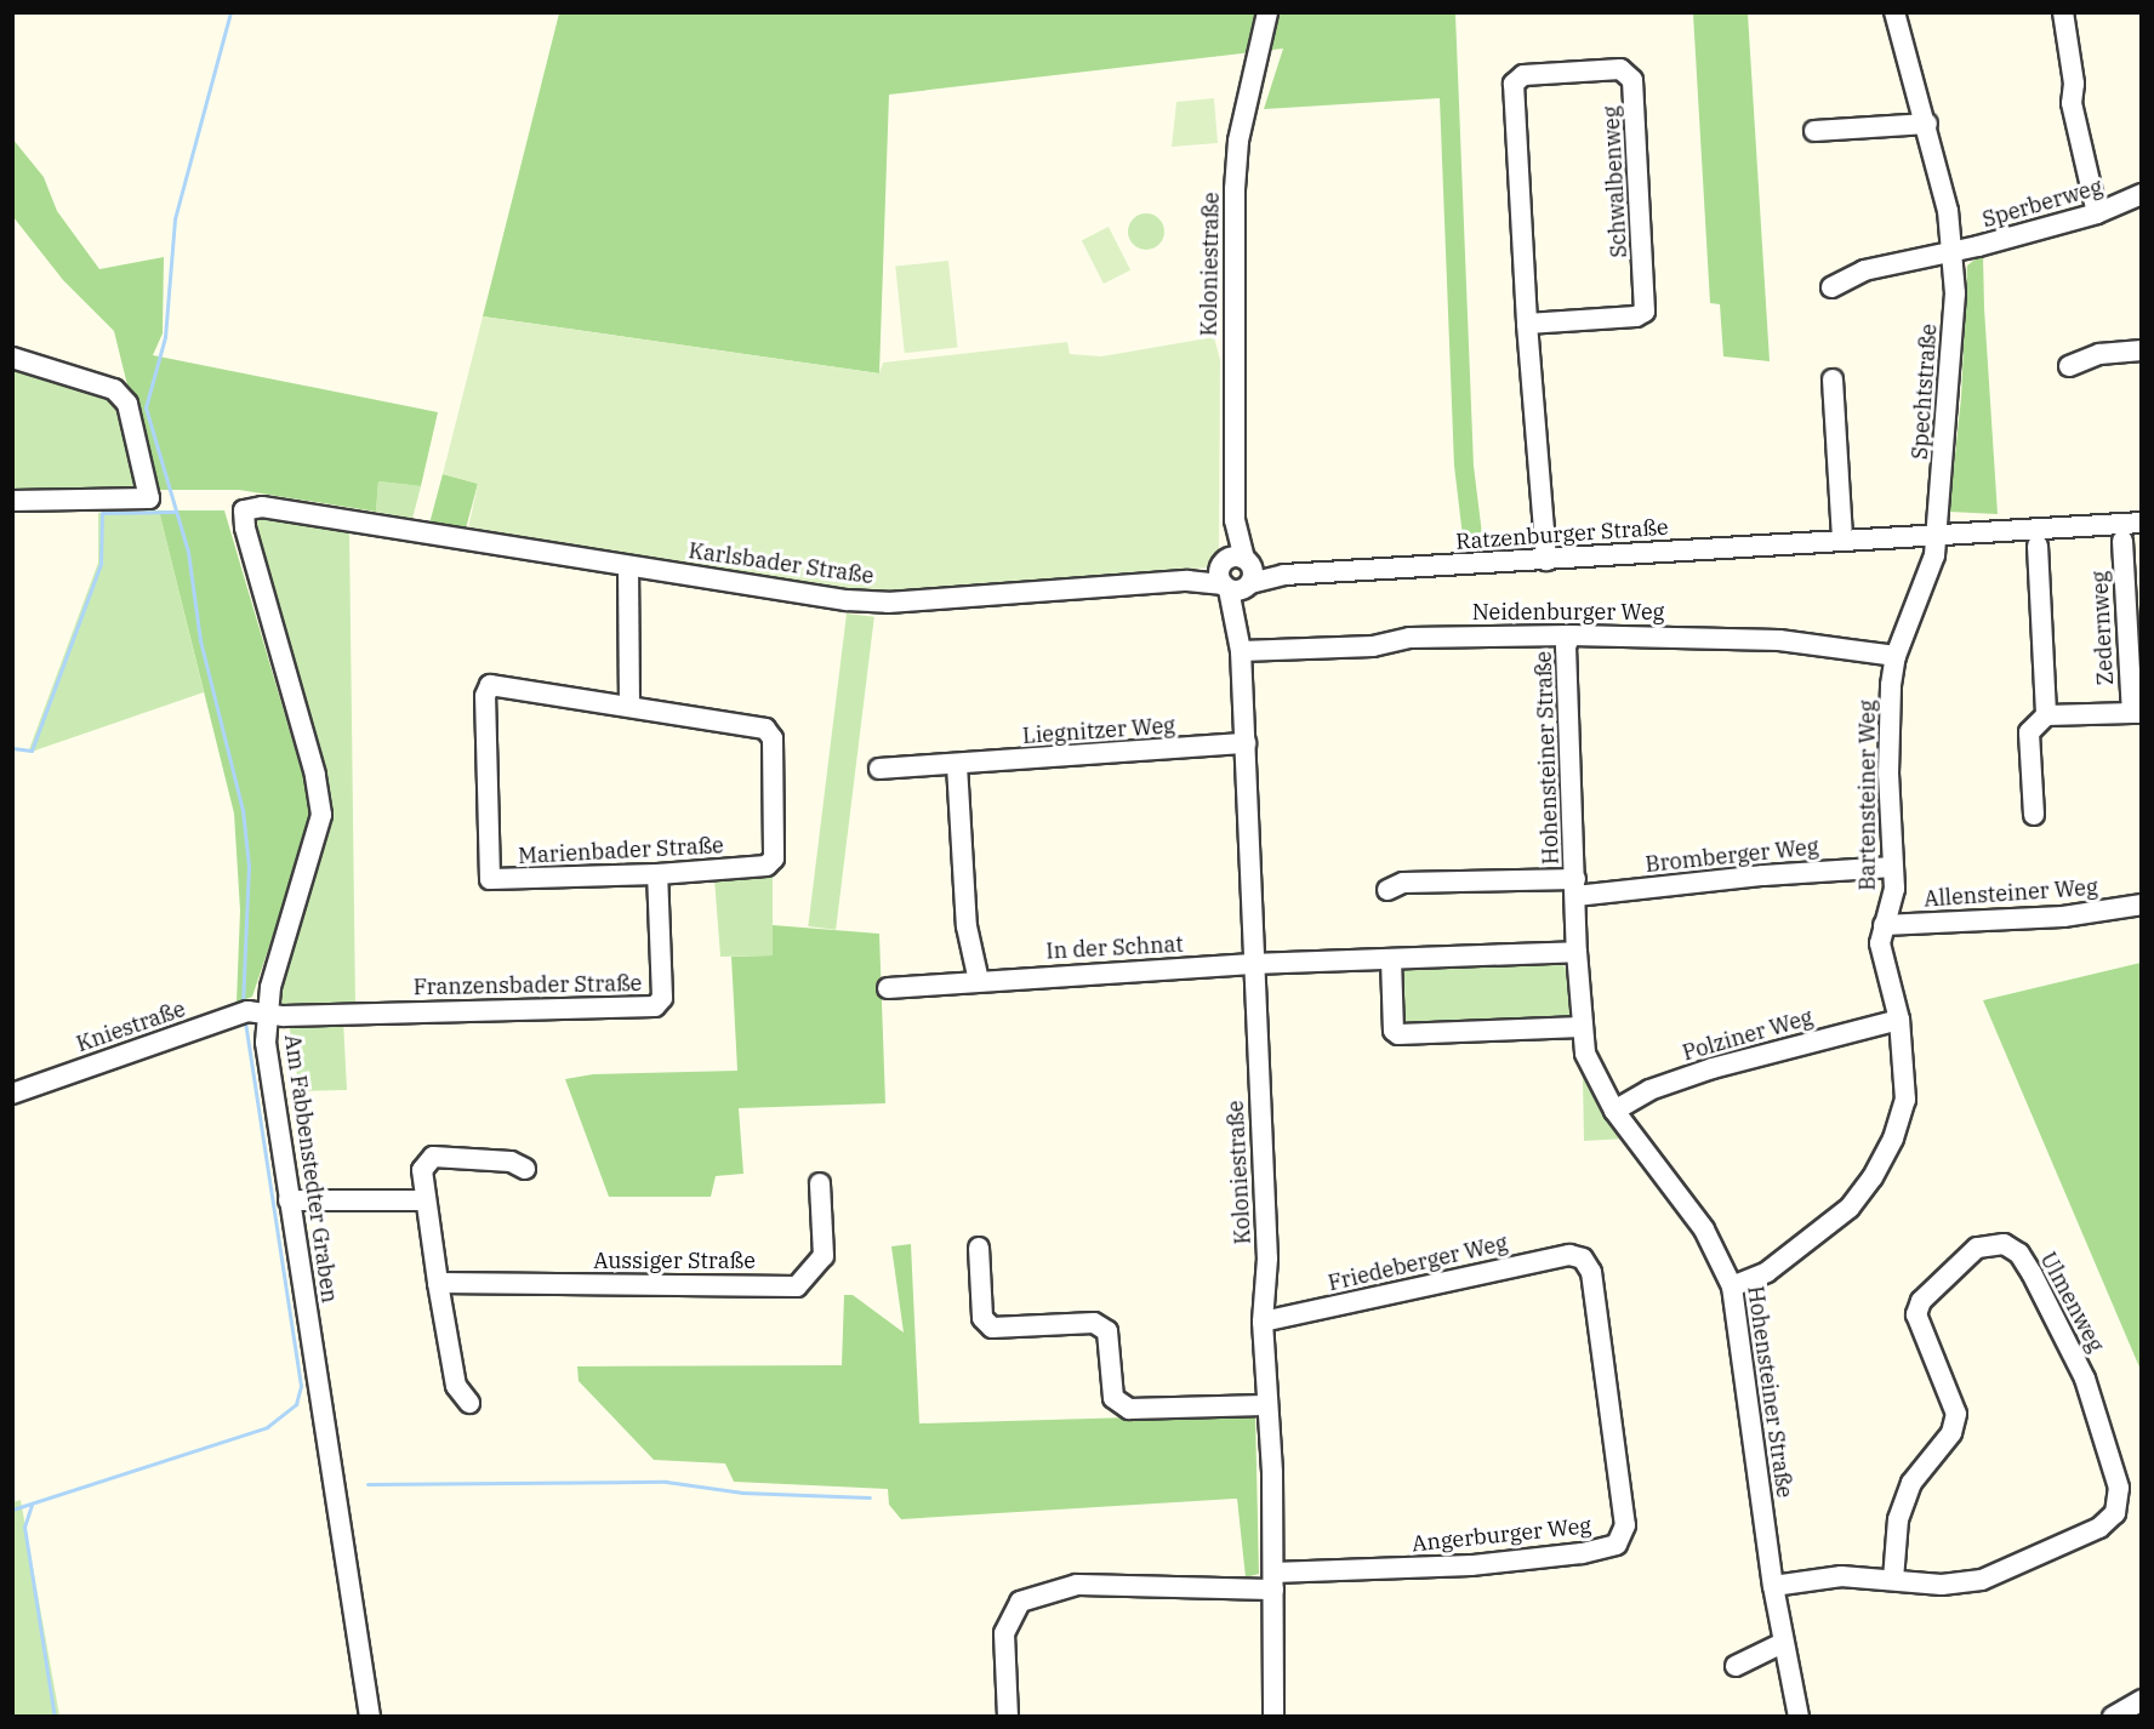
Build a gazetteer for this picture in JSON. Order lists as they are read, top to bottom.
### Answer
{
  "streets": {
    "street": [
      "Schwalbenweg",
      "Sperberweg",
      "Koloniestraße",
      "Spechtstraße",
      "Ratzenburger Straße",
      "Karlsbader Straße",
      "Neidenburger Weg",
      "Zedernweg",
      "Liegnitzer Weg",
      "Hohensteiner Straße",
      "Bartensteiner Weg",
      "Marienbader Straße",
      "Bromberger Weg",
      "Allensteiner Weg",
      "In der Schnat",
      "Franzensbader Straße",
      "Kniestraße",
      "Polziner Weg",
      "Am Fabbenstedter Graben",
      "Aussiger Straße",
      "Friedeberger Weg",
      "Ulmenweg",
      "Angerburger Weg"
    ]
  },
  "crossings": [
    ["Schwalbenweg", "Ratzenburger Straße"],
    ["Sperberweg", "Spechtstraße"],
    ["Koloniestraße", "Ratzenburger Straße"],
    ["Koloniestraße", "Karlsbader Straße"],
    ["Koloniestraße", "Neidenburger Weg"],
    ["Koloniestraße", "Liegnitzer Weg"],
    ["Koloniestraße", "In der Schnat"],
    ["Koloniestraße", "Friedeberger Weg"],
    ["Koloniestraße", "Angerburger Weg"],
    ["Spechtstraße", "Ratzenburger Straße"],
    ["Spechtstraße", "Bartensteiner Weg"],
    ["Ratzenburger Straße", "Karlsbader Straße"],
    ["Ratzenburger Straße", "Bartensteiner Weg"],
    ["Karlsbader Straße", "Am Fabbenstedter Graben"],
    ["Neidenburger Weg", "Hohensteiner Straße"],
    ["Neidenburger Weg", "Bartensteiner Weg"],
    ["Hohensteiner Straße", "Bartensteiner Weg"],
    ["Hohensteiner Straße", "Bromberger Weg"],
    ["Hohensteiner Straße", "In der Schnat"],
    ["Hohensteiner Straße", "Polziner Weg"],
    ["Hohensteiner Straße", "Ulmenweg"],
    ["Bartensteiner Weg", "Bromberger Weg"],
    ["Bartensteiner Weg", "Allensteiner Weg"],
    ["Bartensteiner Weg", "Polziner Weg"],
    ["Marienbader Straße", "Franzensbader Straße"],
    ["Franzensbader Straße", "Kniestraße"],
    ["Franzensbader Straße", "Am Fabbenstedter Graben"],
    ["Kniestraße", "Am Fabbenstedter Graben"],
    ["Friedeberger Weg", "Angerburger Weg"]
  ]
}
